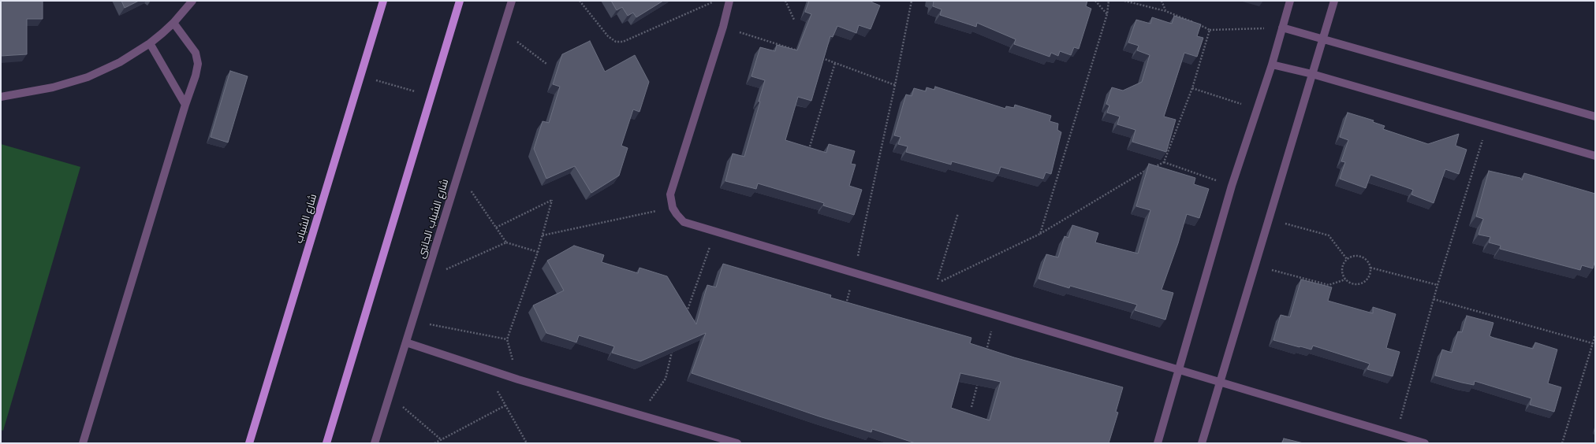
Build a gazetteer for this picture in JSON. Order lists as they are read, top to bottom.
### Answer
{
  "streets": {
    "main road": ["شارع الشباب"],
    "street": ["شارع الشباب الجانبى"]
  }
}
